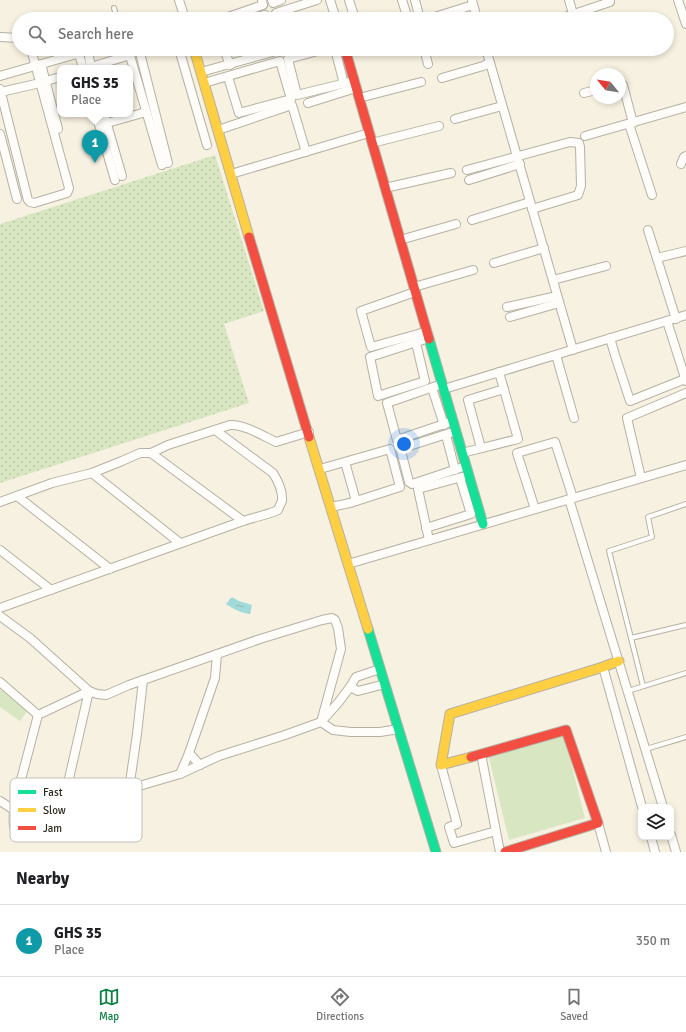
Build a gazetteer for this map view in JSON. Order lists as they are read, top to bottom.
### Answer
{
  "legend": ["Fast", "Slow", "Jam"],
  "north": "top left",
  "page": {
    "search": "Search here",
    "popup": ["GHS 35", "Place"],
    "pins": "1",
    "heading": "Nearby",
    "list": [
      {
        "mark": "1",
        "name": "GHS 35",
        "note": "Place",
        "value": "350 m"
      }
    ],
    "nav": ["Map", "Directions", "Saved"]
  }
}
